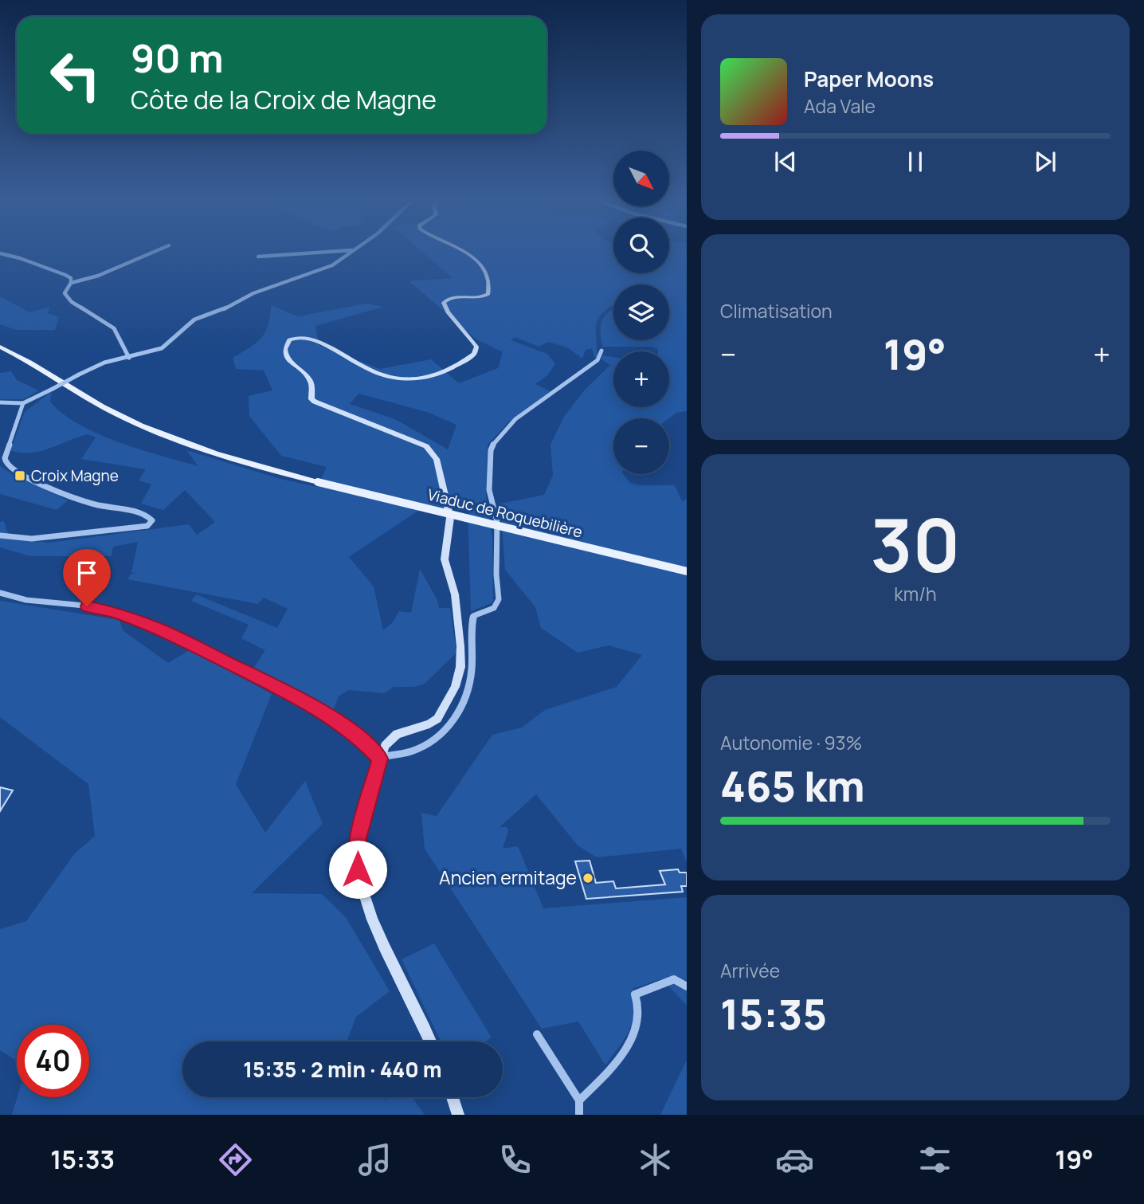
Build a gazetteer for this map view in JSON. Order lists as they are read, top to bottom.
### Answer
{
  "streets": {
    "main road": ["Viaduc de Roquebilière"]
  },
  "places": {
    "transit": ["Croix Magne"],
    "other": ["Ancien ermitage"]
  },
  "north": "bottom right",
  "page": {
    "turn": ["90 m", "Côte de la Croix de Magne"],
    "song": ["Paper Moons", "Ada Vale"],
    "map_buttons": ["+", "−"],
    "tile": [
      "Climatisation",
      ["30", "km/h"],
      ["Autonomie · 93%", "465 km"],
      ["Arrivée", "15:35"]
    ],
    "heat": ["−", "19°", "+"],
    "limit": "40",
    "trip": "15:35 · 2 min · 440 m",
    "tabs": ["15:33", "19°"]
  }
}
